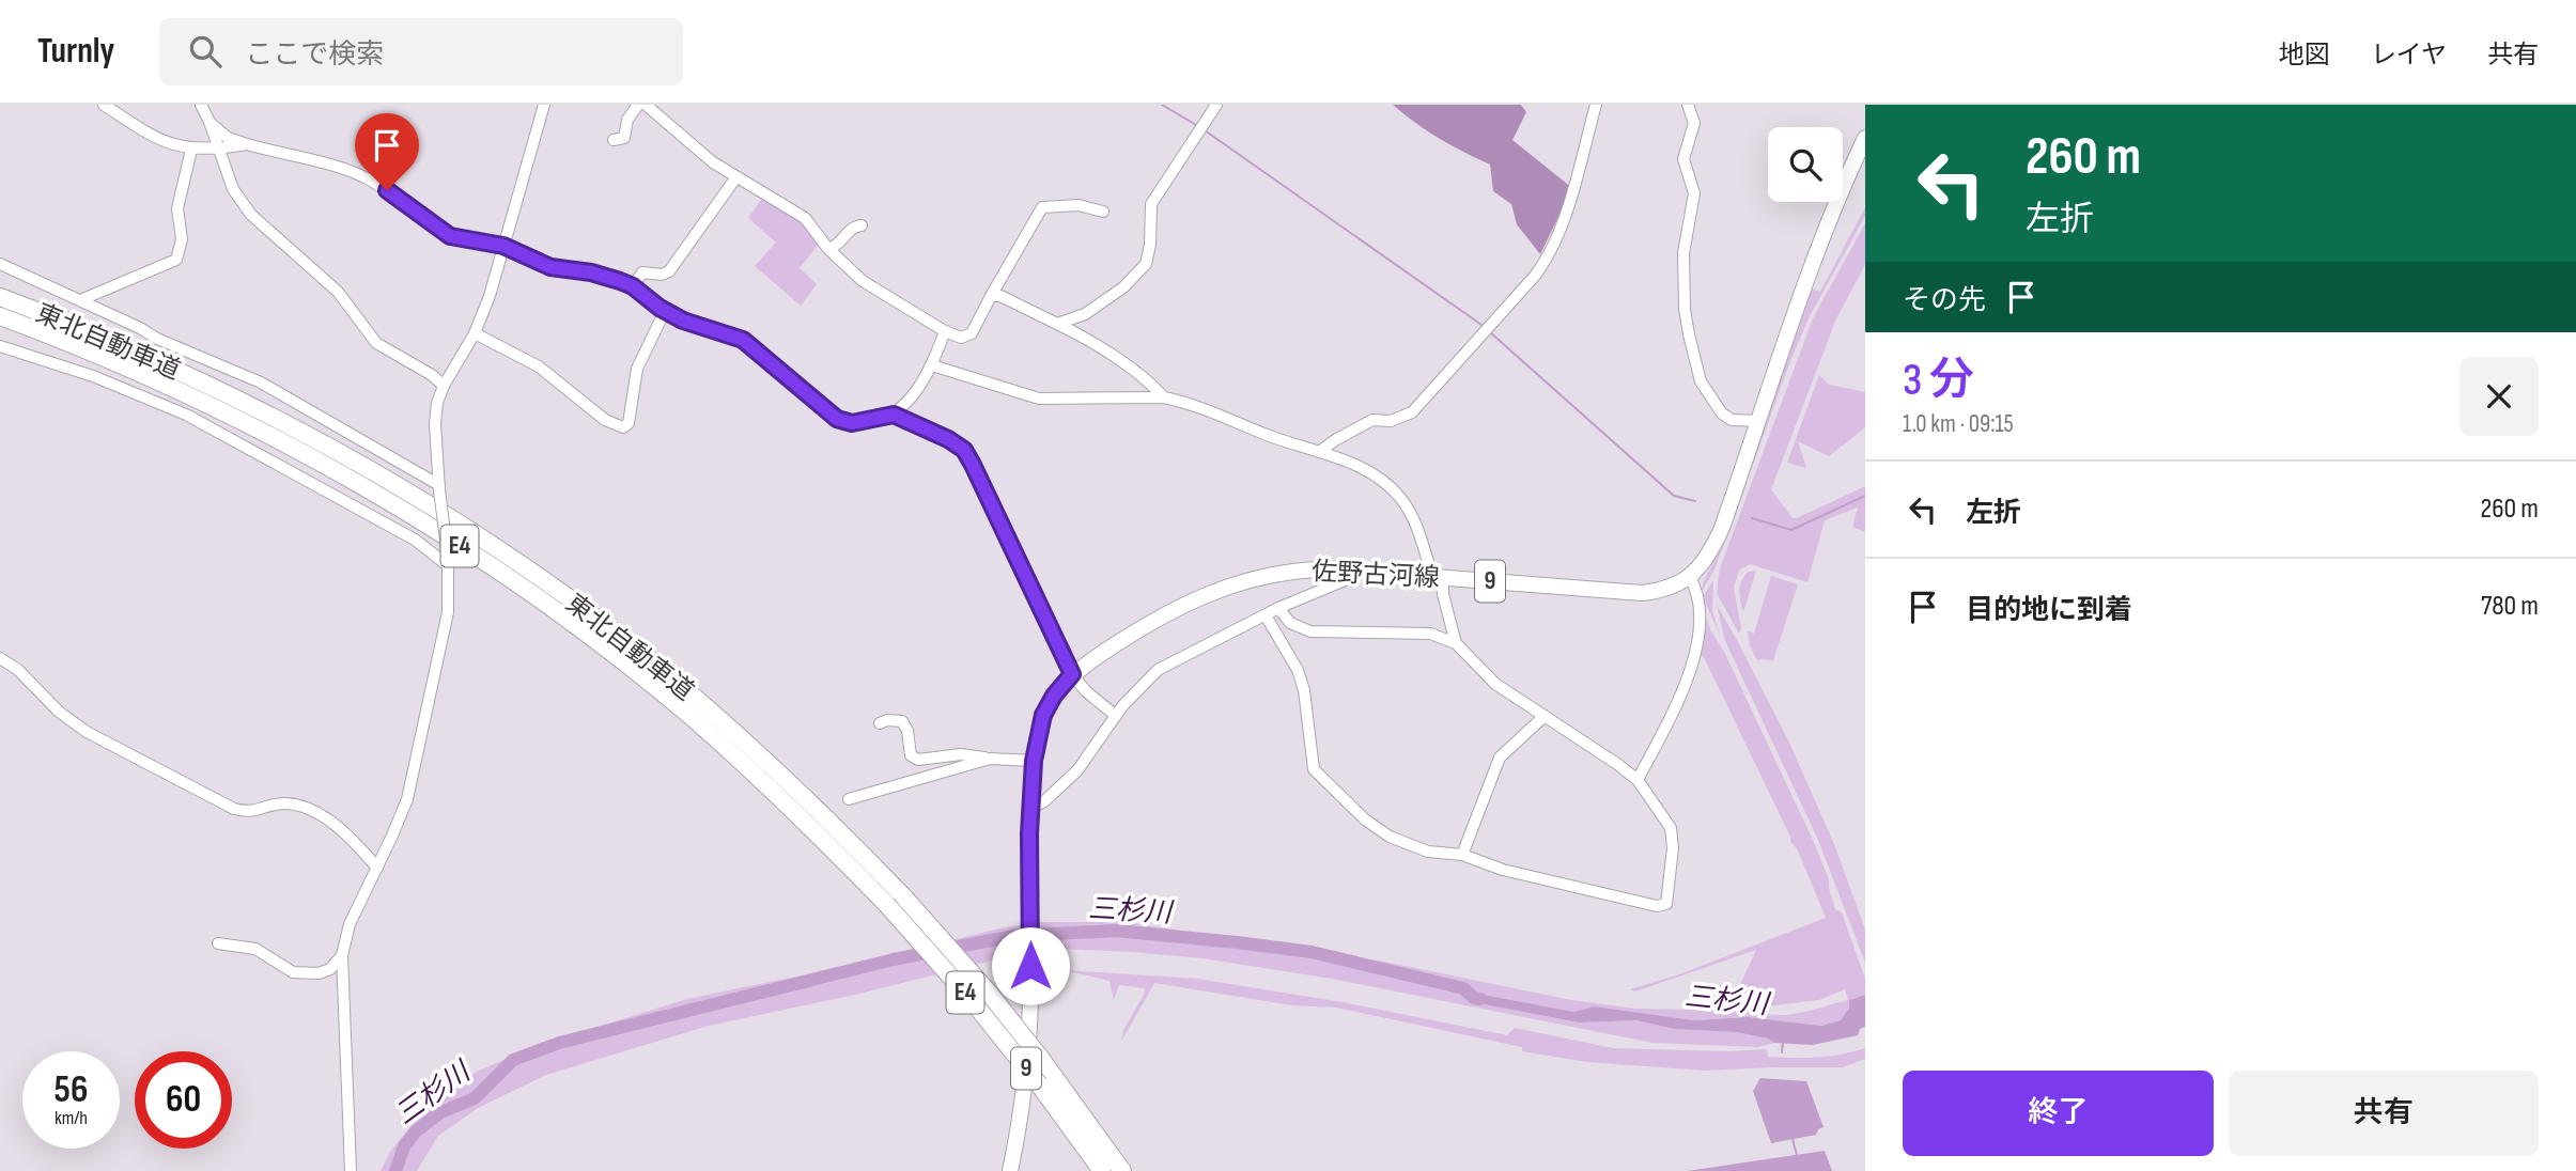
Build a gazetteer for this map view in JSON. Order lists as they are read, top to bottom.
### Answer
{
  "streets": {
    "highway": ["東北自動車道", "E4"],
    "main road": ["佐野古河線", "9"]
  },
  "water": ["三杉川"],
  "page": {
    "header": "Turnly",
    "search": "ここで検索",
    "nav": ["地図", "レイヤ", "共有"],
    "turn": ["260 m", "左折"],
    "then": "その先",
    "heading": ["3 分", "1.0 km · 09:15"],
    "list": [
      {
        "name": "左折",
        "value": "260 m"
      },
      {
        "name": "目的地に到着",
        "value": "780 m"
      }
    ],
    "speed": "56 km/h",
    "limit": "60",
    "buttons": ["終了", "共有"]
  }
}
